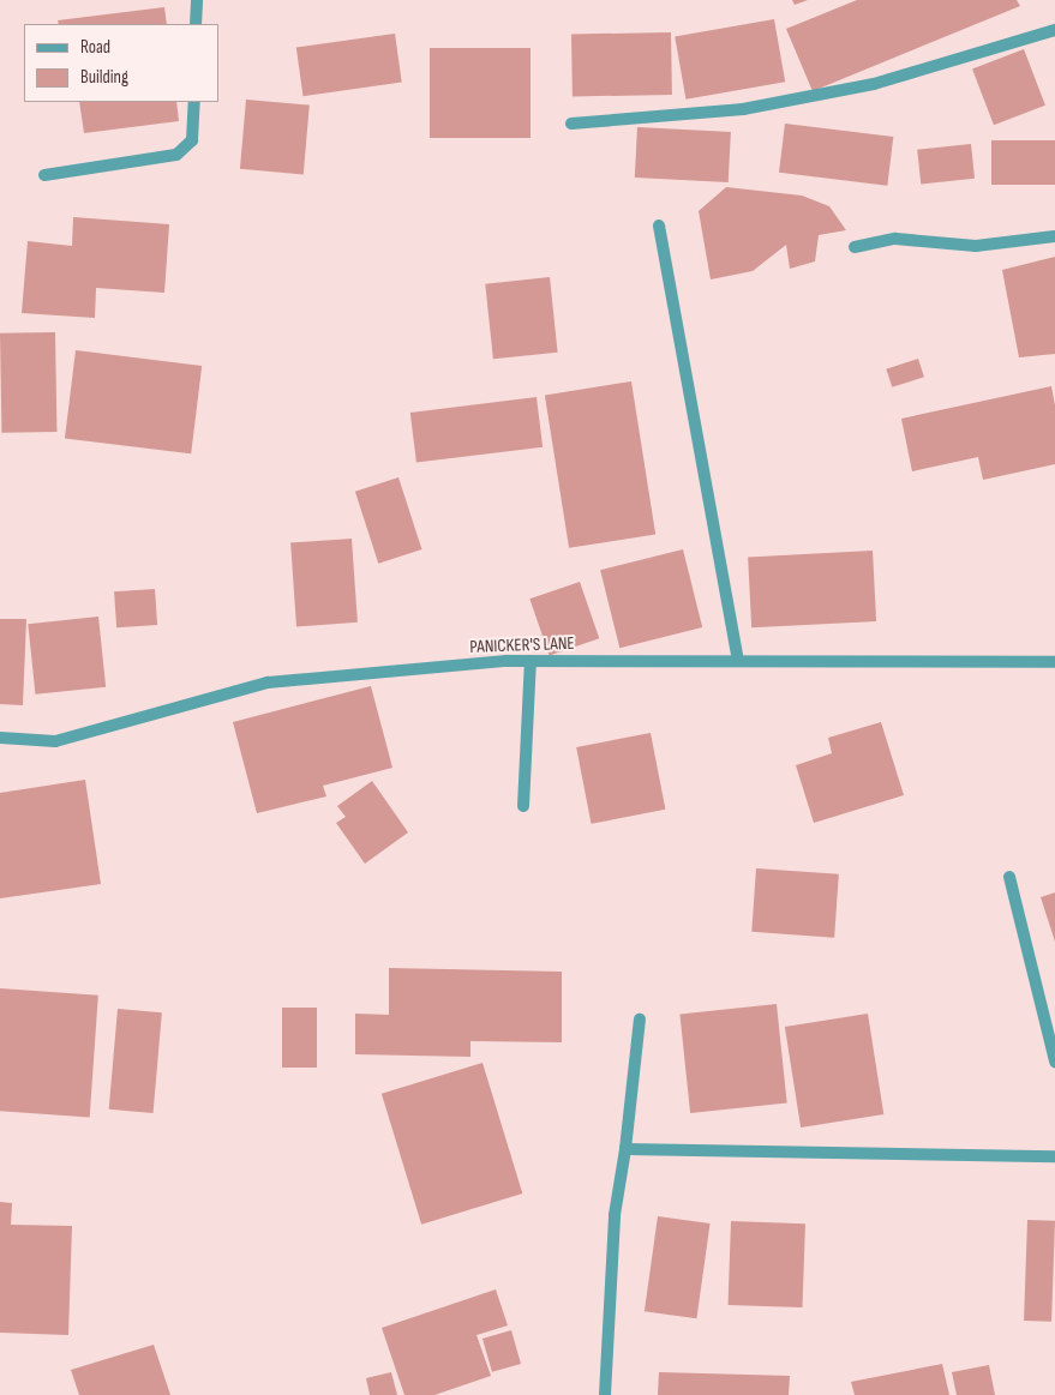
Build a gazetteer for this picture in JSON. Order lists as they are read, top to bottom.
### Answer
{
  "streets": {
    "street": ["PANICKER'S LANE"]
  },
  "legend": ["Road", "Building"]
}
